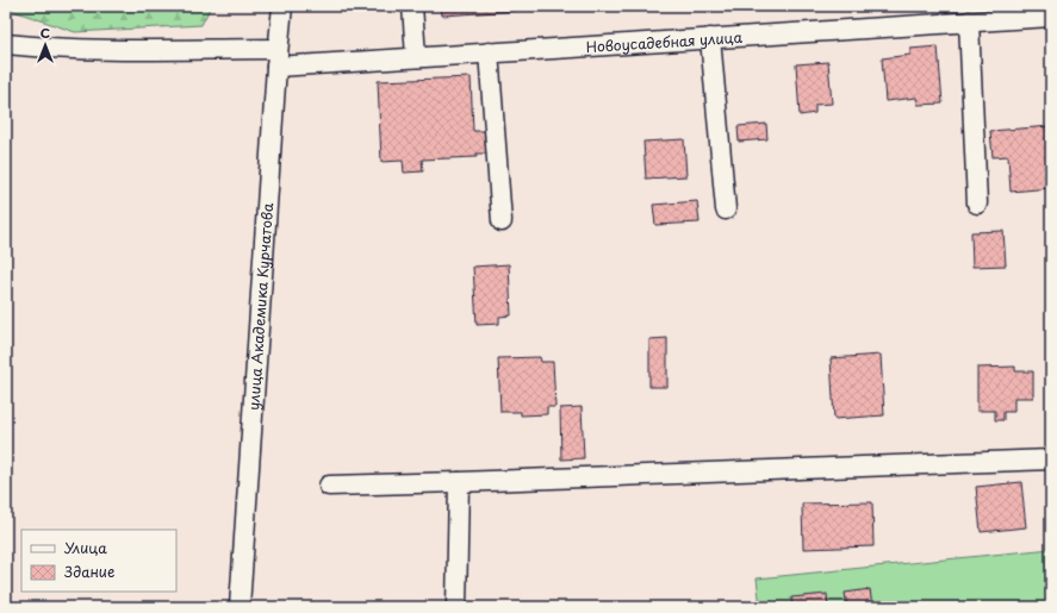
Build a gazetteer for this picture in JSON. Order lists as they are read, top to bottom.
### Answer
{
  "streets": {
    "street": ["Новоусадебная улица", "улица Академика Курчатова"]
  },
  "crossings": [
    ["Новоусадебная улица", "улица Академика Курчатова"]
  ],
  "legend": ["Улица", "Здание"],
  "north": "top"
}
